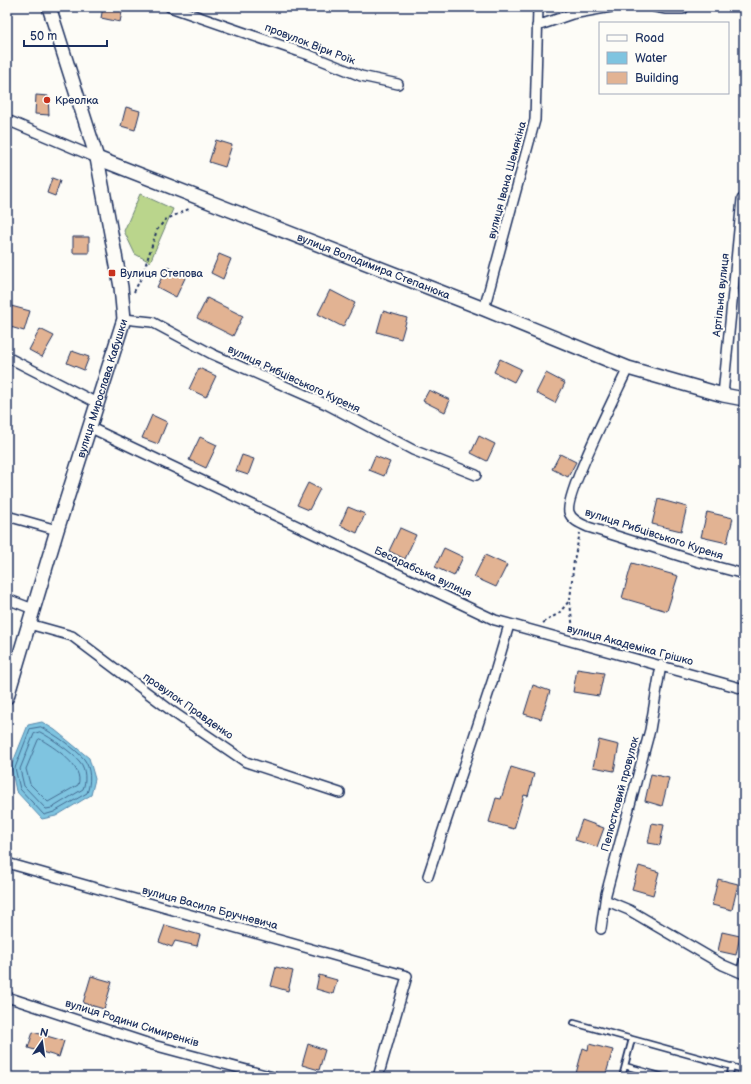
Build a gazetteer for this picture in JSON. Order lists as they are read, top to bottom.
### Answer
{
  "streets": {
    "street": [
      "провулок Віри Роїк",
      "вулиця Івана Шемякіна",
      "вулиця Володимира Степанюка",
      "Артільна вулиця",
      "вулиця Рибцівського Куреня",
      "вулиця Мирослава Кабушки",
      "Бесарабська вулиця",
      "вулиця Академіка Грішко",
      "провулок Правденко",
      "Пелюстковий провулок",
      "вулиця Василя Бручневича",
      "вулиця Родини Симиренків"
    ]
  },
  "crossings": [
    ["вулиця Івана Шемякіна", "вулиця Володимира Степанюка"],
    ["вулиця Володимира Степанюка", "Артільна вулиця"],
    ["вулиця Володимира Степанюка", "вулиця Рибцівського Куреня"],
    ["вулиця Володимира Степанюка", "вулиця Мирослава Кабушки"],
    ["вулиця Рибцівського Куреня", "вулиця Мирослава Кабушки"],
    ["вулиця Мирослава Кабушки", "Бесарабська вулиця"],
    ["вулиця Мирослава Кабушки", "провулок Правденко"],
    ["Бесарабська вулиця", "вулиця Академіка Грішко"],
    ["вулиця Академіка Грішко", "Пелюстковий провулок"]
  ],
  "places": {
    "other": ["Креолка"],
    "transit": ["Вулиця Степова"]
  },
  "legend": ["Road", "Water", "Building"],
  "scale_bar": "50 m",
  "north": "top"
}
